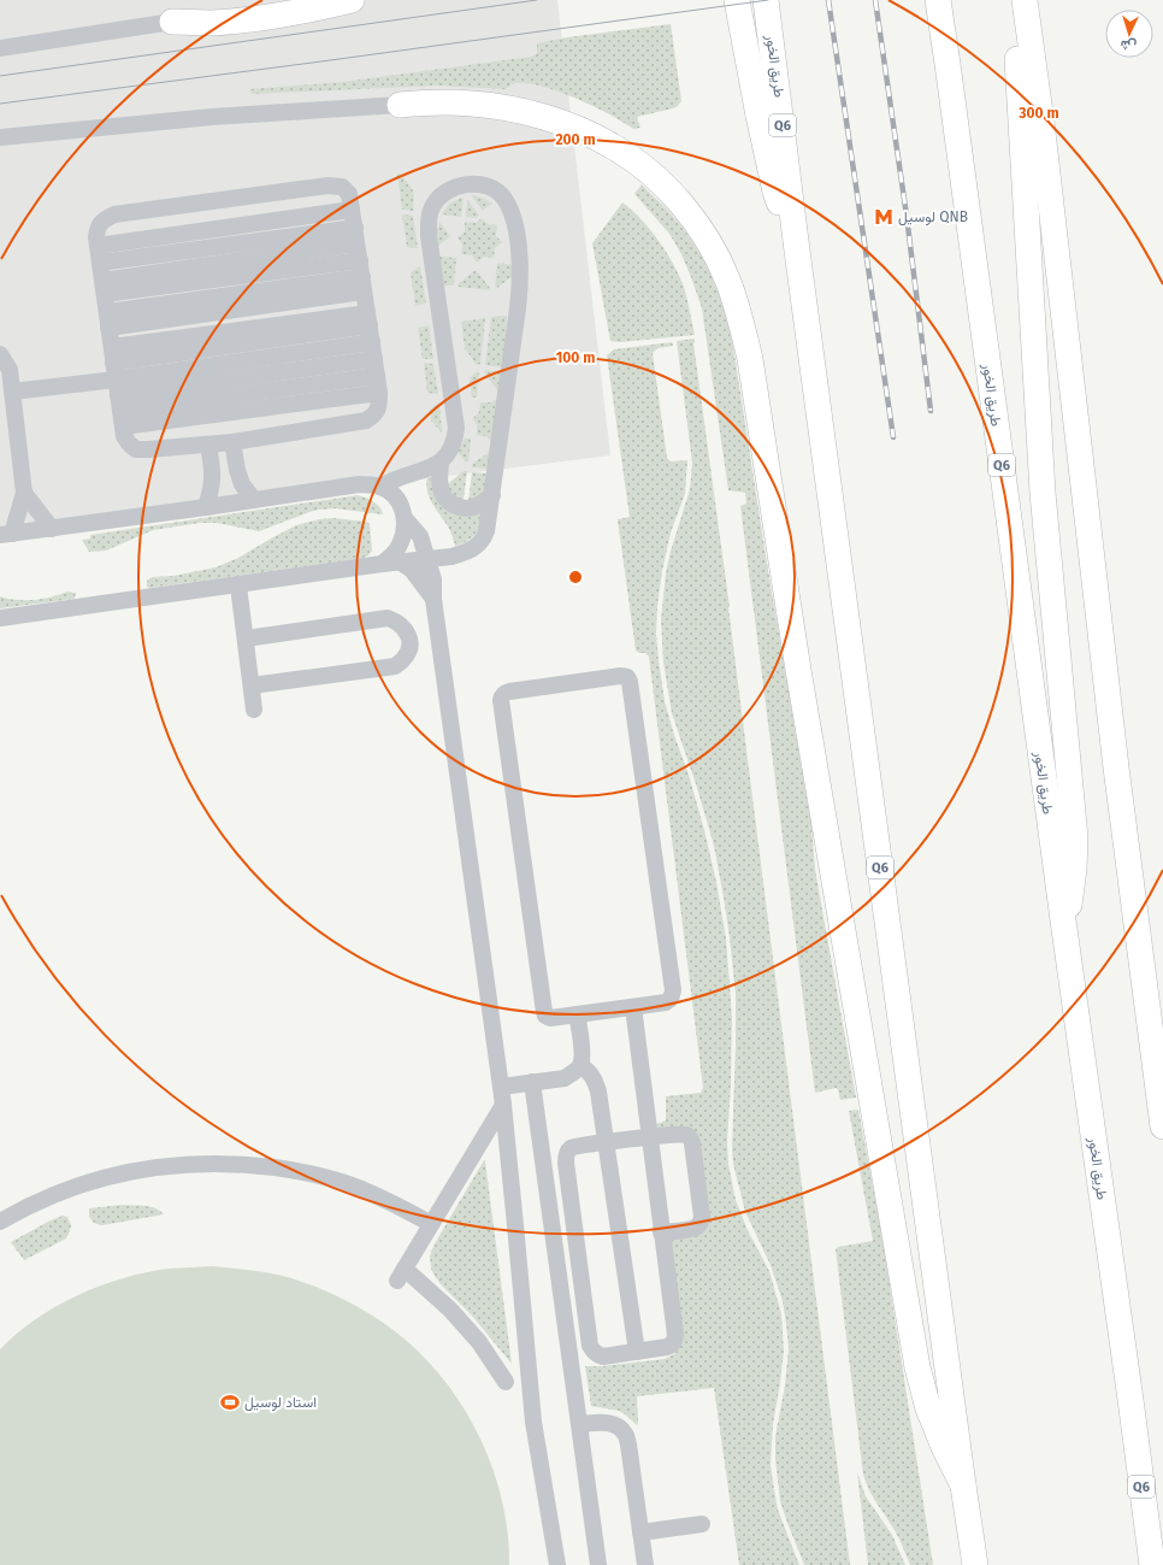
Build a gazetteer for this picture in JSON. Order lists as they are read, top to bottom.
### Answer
{
  "streets": {
    "highway": ["طريق الخور", "Q6"]
  },
  "places": {
    "metro station": ["لوسيل QNB"],
    "sports": ["استاد لوسيل"]
  },
  "north": "bottom",
  "rings": ["300 m", "200 m", "100 m"]
}
